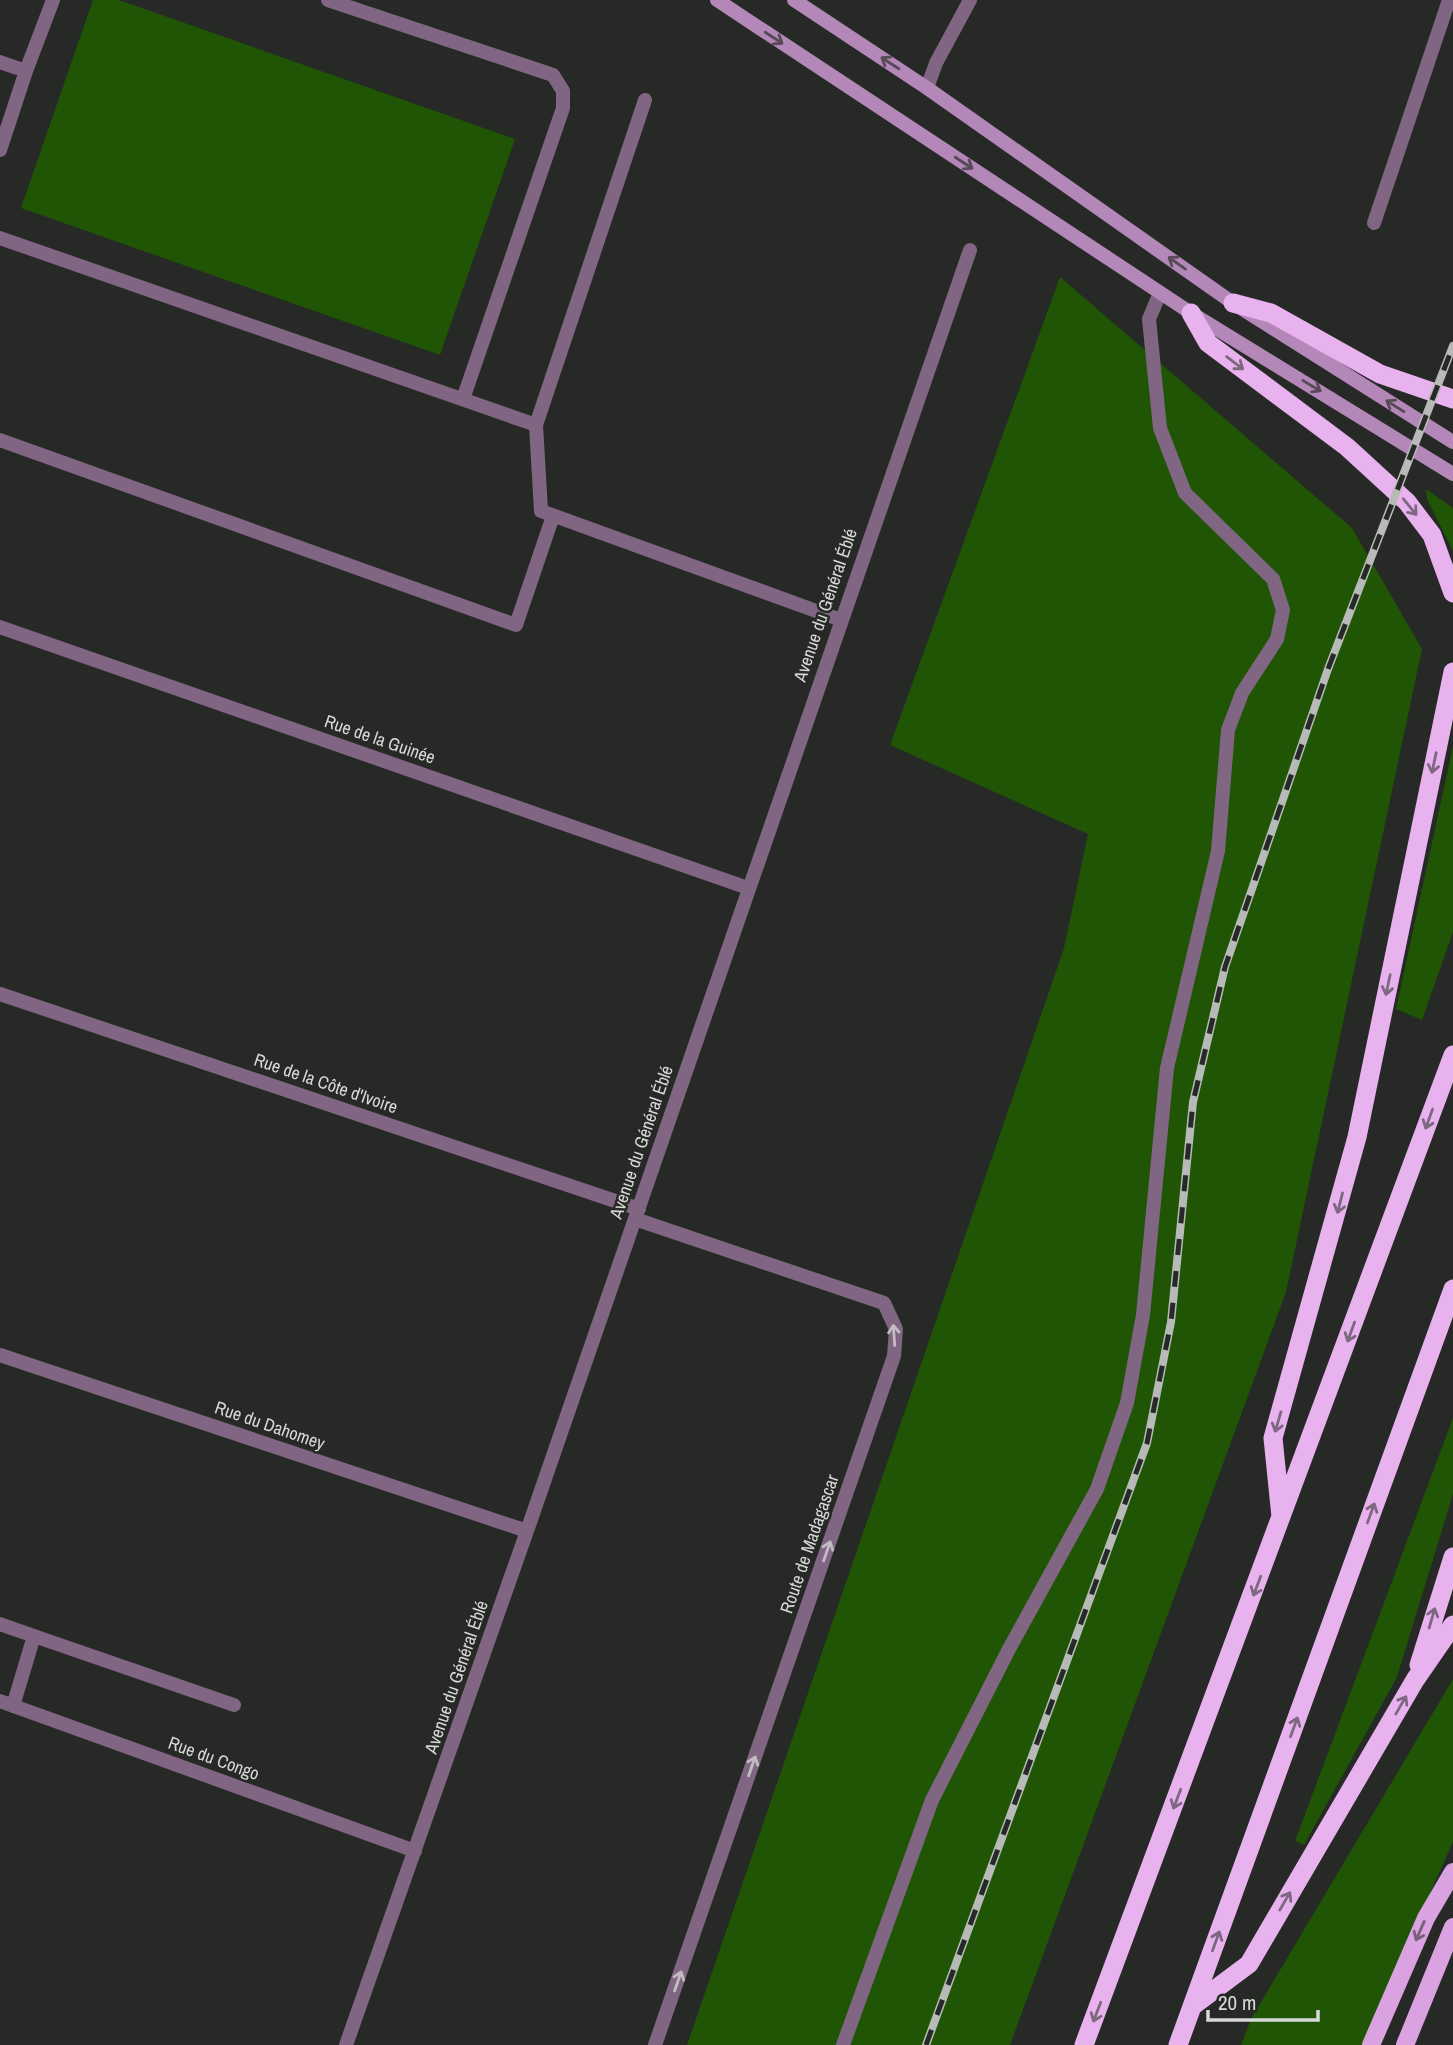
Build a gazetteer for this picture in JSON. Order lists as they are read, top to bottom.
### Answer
{
  "streets": {
    "lane": [
      "Avenue du Général Éblé",
      "Rue de la Guinée",
      "Rue de la Côte d'Ivoire",
      "Rue du Dahomey",
      "Route de Madagascar",
      "Rue du Congo"
    ]
  },
  "crossings": [
    ["Avenue du Général Éblé", "Rue de la Guinée"],
    ["Avenue du Général Éblé", "Rue de la Côte d'Ivoire"],
    ["Avenue du Général Éblé", "Rue du Dahomey"],
    ["Avenue du Général Éblé", "Route de Madagascar"],
    ["Avenue du Général Éblé", "Rue du Congo"],
    ["Rue de la Côte d'Ivoire", "Route de Madagascar"]
  ],
  "scale_bar": "20 m"
}
